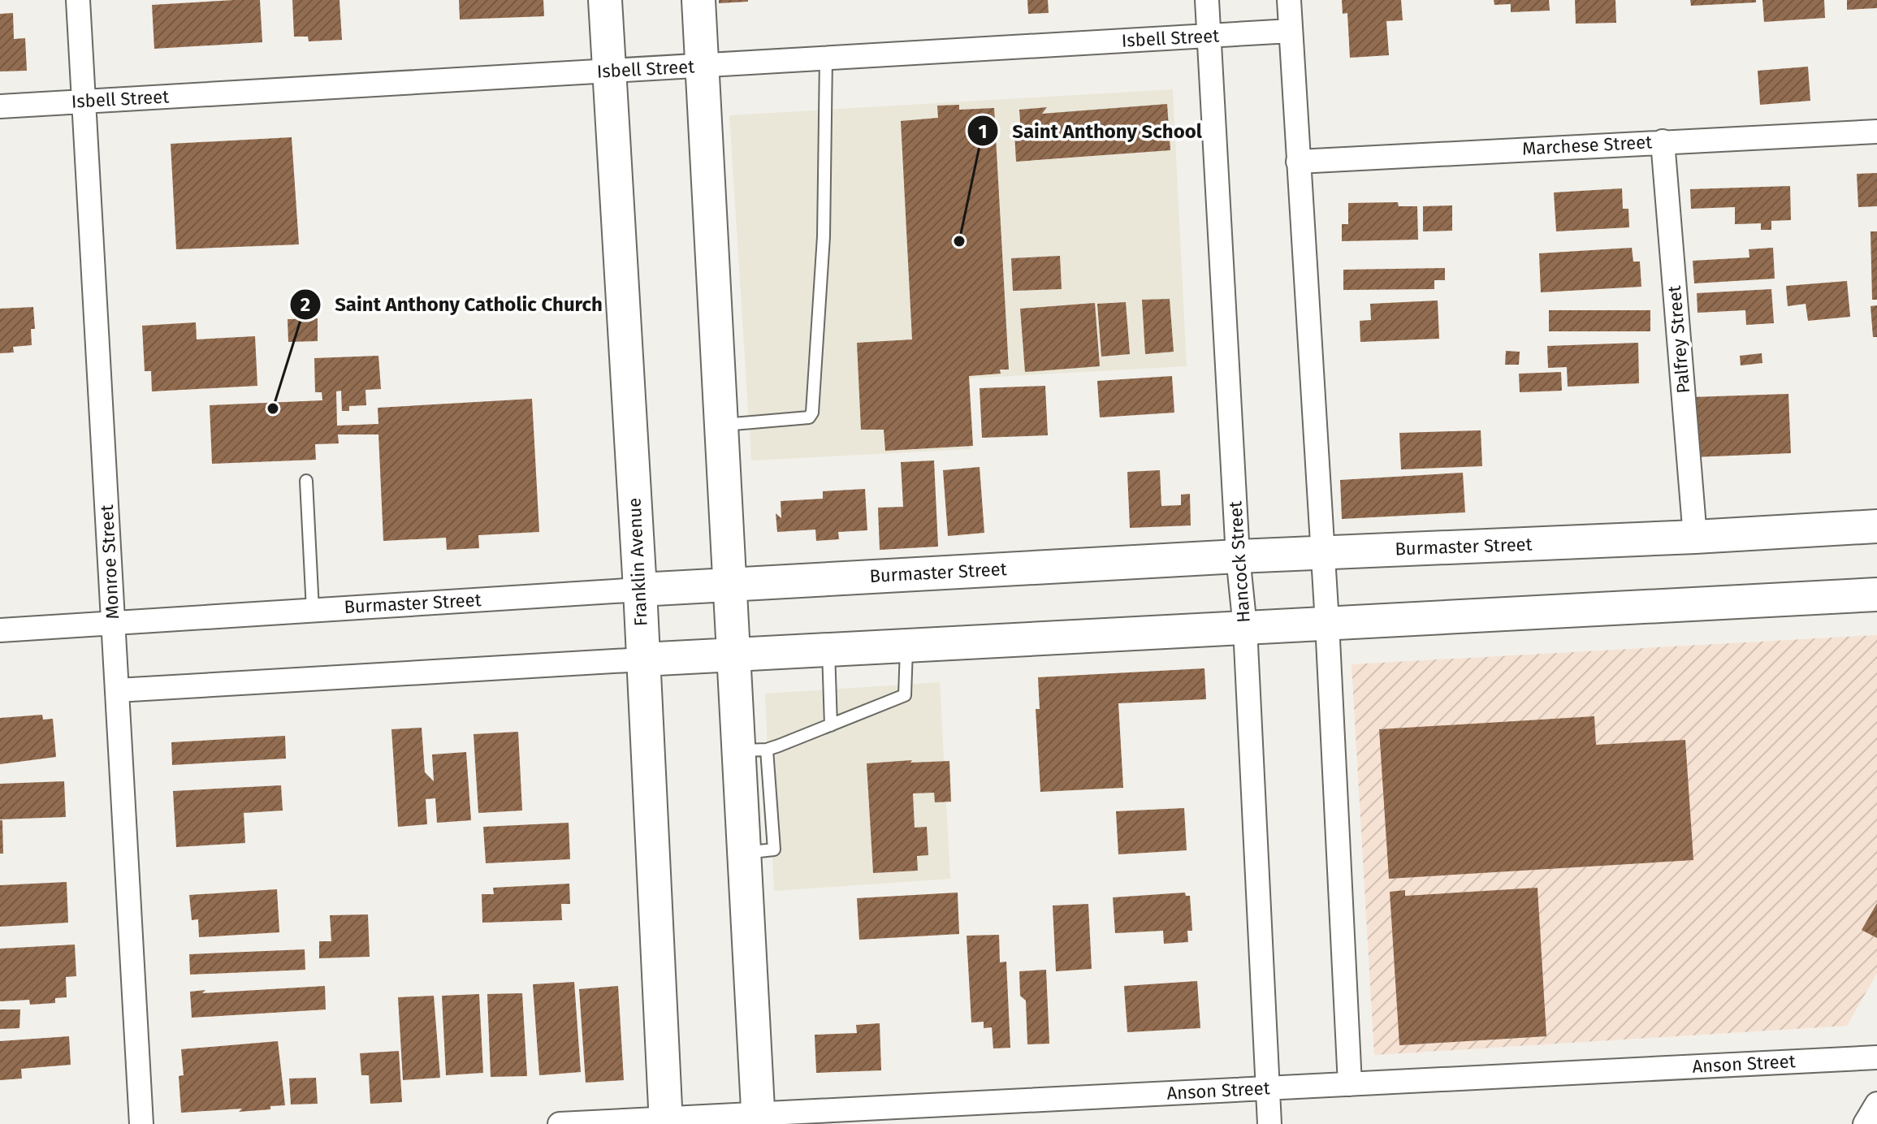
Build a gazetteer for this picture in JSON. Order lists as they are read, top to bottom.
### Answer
{
  "streets": {
    "main road": ["Burmaster Street", "Franklin Avenue"],
    "street": [
      "Isbell Street",
      "Marchese Street",
      "Palfrey Street",
      "Monroe Street",
      "Hancock Street",
      "Anson Street"
    ]
  },
  "crossings": [
    ["Isbell Street", "Monroe Street"],
    ["Isbell Street", "Franklin Avenue"],
    ["Isbell Street", "Hancock Street"],
    ["Marchese Street", "Palfrey Street"],
    ["Palfrey Street", "Burmaster Street"],
    ["Burmaster Street", "Monroe Street"],
    ["Burmaster Street", "Franklin Avenue"],
    ["Burmaster Street", "Hancock Street"],
    ["Franklin Avenue", "Anson Street"],
    ["Hancock Street", "Anson Street"]
  ],
  "places": ["Saint Anthony School", "Saint Anthony Catholic Church"]
}
